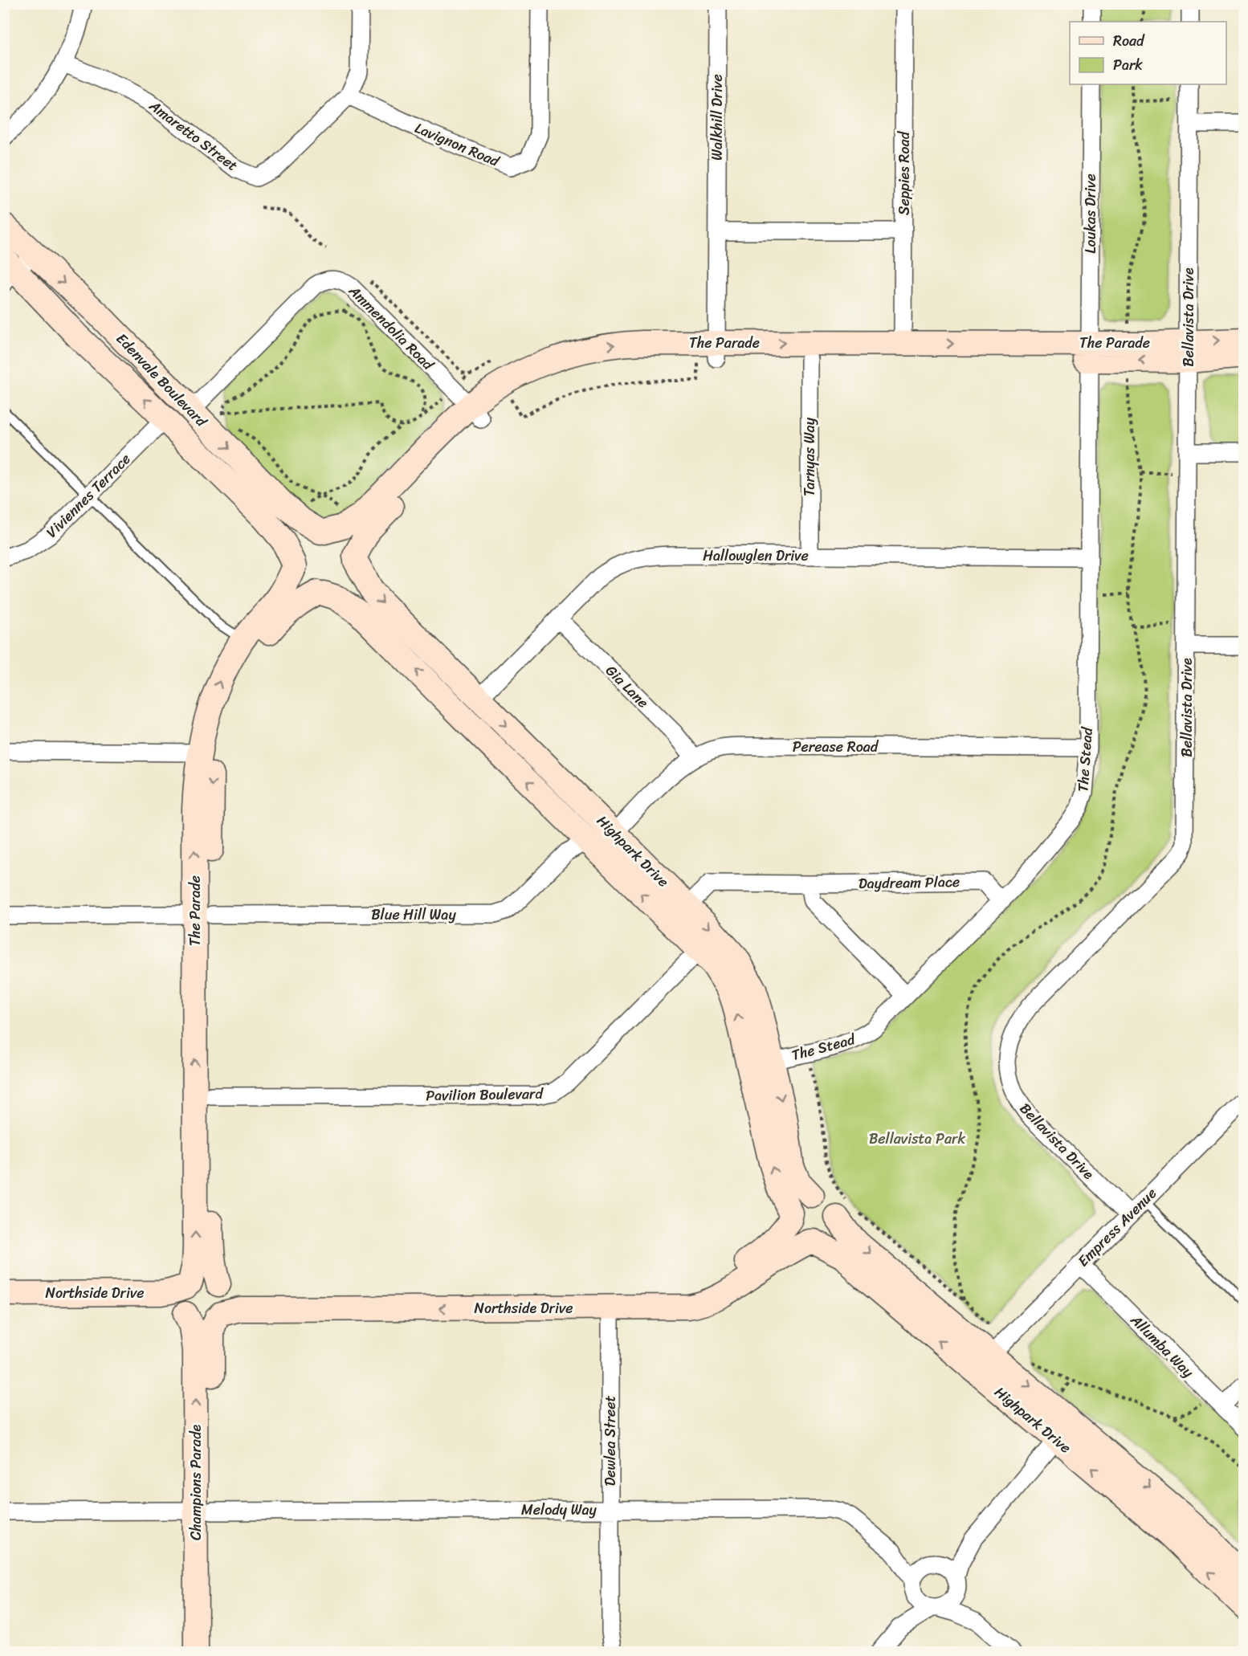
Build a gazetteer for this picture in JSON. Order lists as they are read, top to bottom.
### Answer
{
  "streets": {
    "street": [
      "Walkhill Drive",
      "Amaretto Street",
      "Lavignon Road",
      "Seppies Road",
      "Loukas Drive",
      "Bellavista Drive",
      "Ammendolia Road",
      "The Parade",
      "Edenvale Boulevard",
      "Tarnyas Way",
      "Viviennes Terrace",
      "Hallowglen Drive",
      "Gia Lane",
      "Perease Road",
      "The Stead",
      "Highpark Drive",
      "Daydream Place",
      "Blue Hill Way",
      "Pavilion Boulevard",
      "Empress Avenue",
      "Northside Drive",
      "Allumba Way",
      "Dewlea Street",
      "Champions Parade",
      "Melody Way"
    ]
  },
  "crossings": [
    ["Walkhill Drive", "The Parade"],
    ["Amaretto Street", "Lavignon Road"],
    ["Seppies Road", "The Parade"],
    ["Loukas Drive", "The Parade"],
    ["Loukas Drive", "The Stead"],
    ["Bellavista Drive", "The Parade"],
    ["Bellavista Drive", "Empress Avenue"],
    ["Ammendolia Road", "The Parade"],
    ["Ammendolia Road", "Edenvale Boulevard"],
    ["The Parade", "Edenvale Boulevard"],
    ["The Parade", "Tarnyas Way"],
    ["The Parade", "The Stead"],
    ["The Parade", "Highpark Drive"],
    ["The Parade", "Blue Hill Way"],
    ["The Parade", "Pavilion Boulevard"],
    ["The Parade", "Northside Drive"],
    ["The Parade", "Champions Parade"],
    ["Edenvale Boulevard", "Viviennes Terrace"],
    ["Edenvale Boulevard", "Highpark Drive"],
    ["Tarnyas Way", "Hallowglen Drive"],
    ["Hallowglen Drive", "Gia Lane"],
    ["Hallowglen Drive", "The Stead"],
    ["Hallowglen Drive", "Highpark Drive"],
    ["Gia Lane", "Perease Road"],
    ["Perease Road", "The Stead"],
    ["Perease Road", "Highpark Drive"],
    ["The Stead", "Highpark Drive"],
    ["The Stead", "Daydream Place"],
    ["Highpark Drive", "Daydream Place"],
    ["Highpark Drive", "Blue Hill Way"],
    ["Highpark Drive", "Pavilion Boulevard"],
    ["Highpark Drive", "Empress Avenue"],
    ["Highpark Drive", "Northside Drive"],
    ["Empress Avenue", "Allumba Way"],
    ["Northside Drive", "Dewlea Street"],
    ["Northside Drive", "Champions Parade"],
    ["Dewlea Street", "Melody Way"],
    ["Champions Parade", "Melody Way"]
  ],
  "parks": ["Bellavista Park"],
  "legend": ["Road", "Park"]
}
